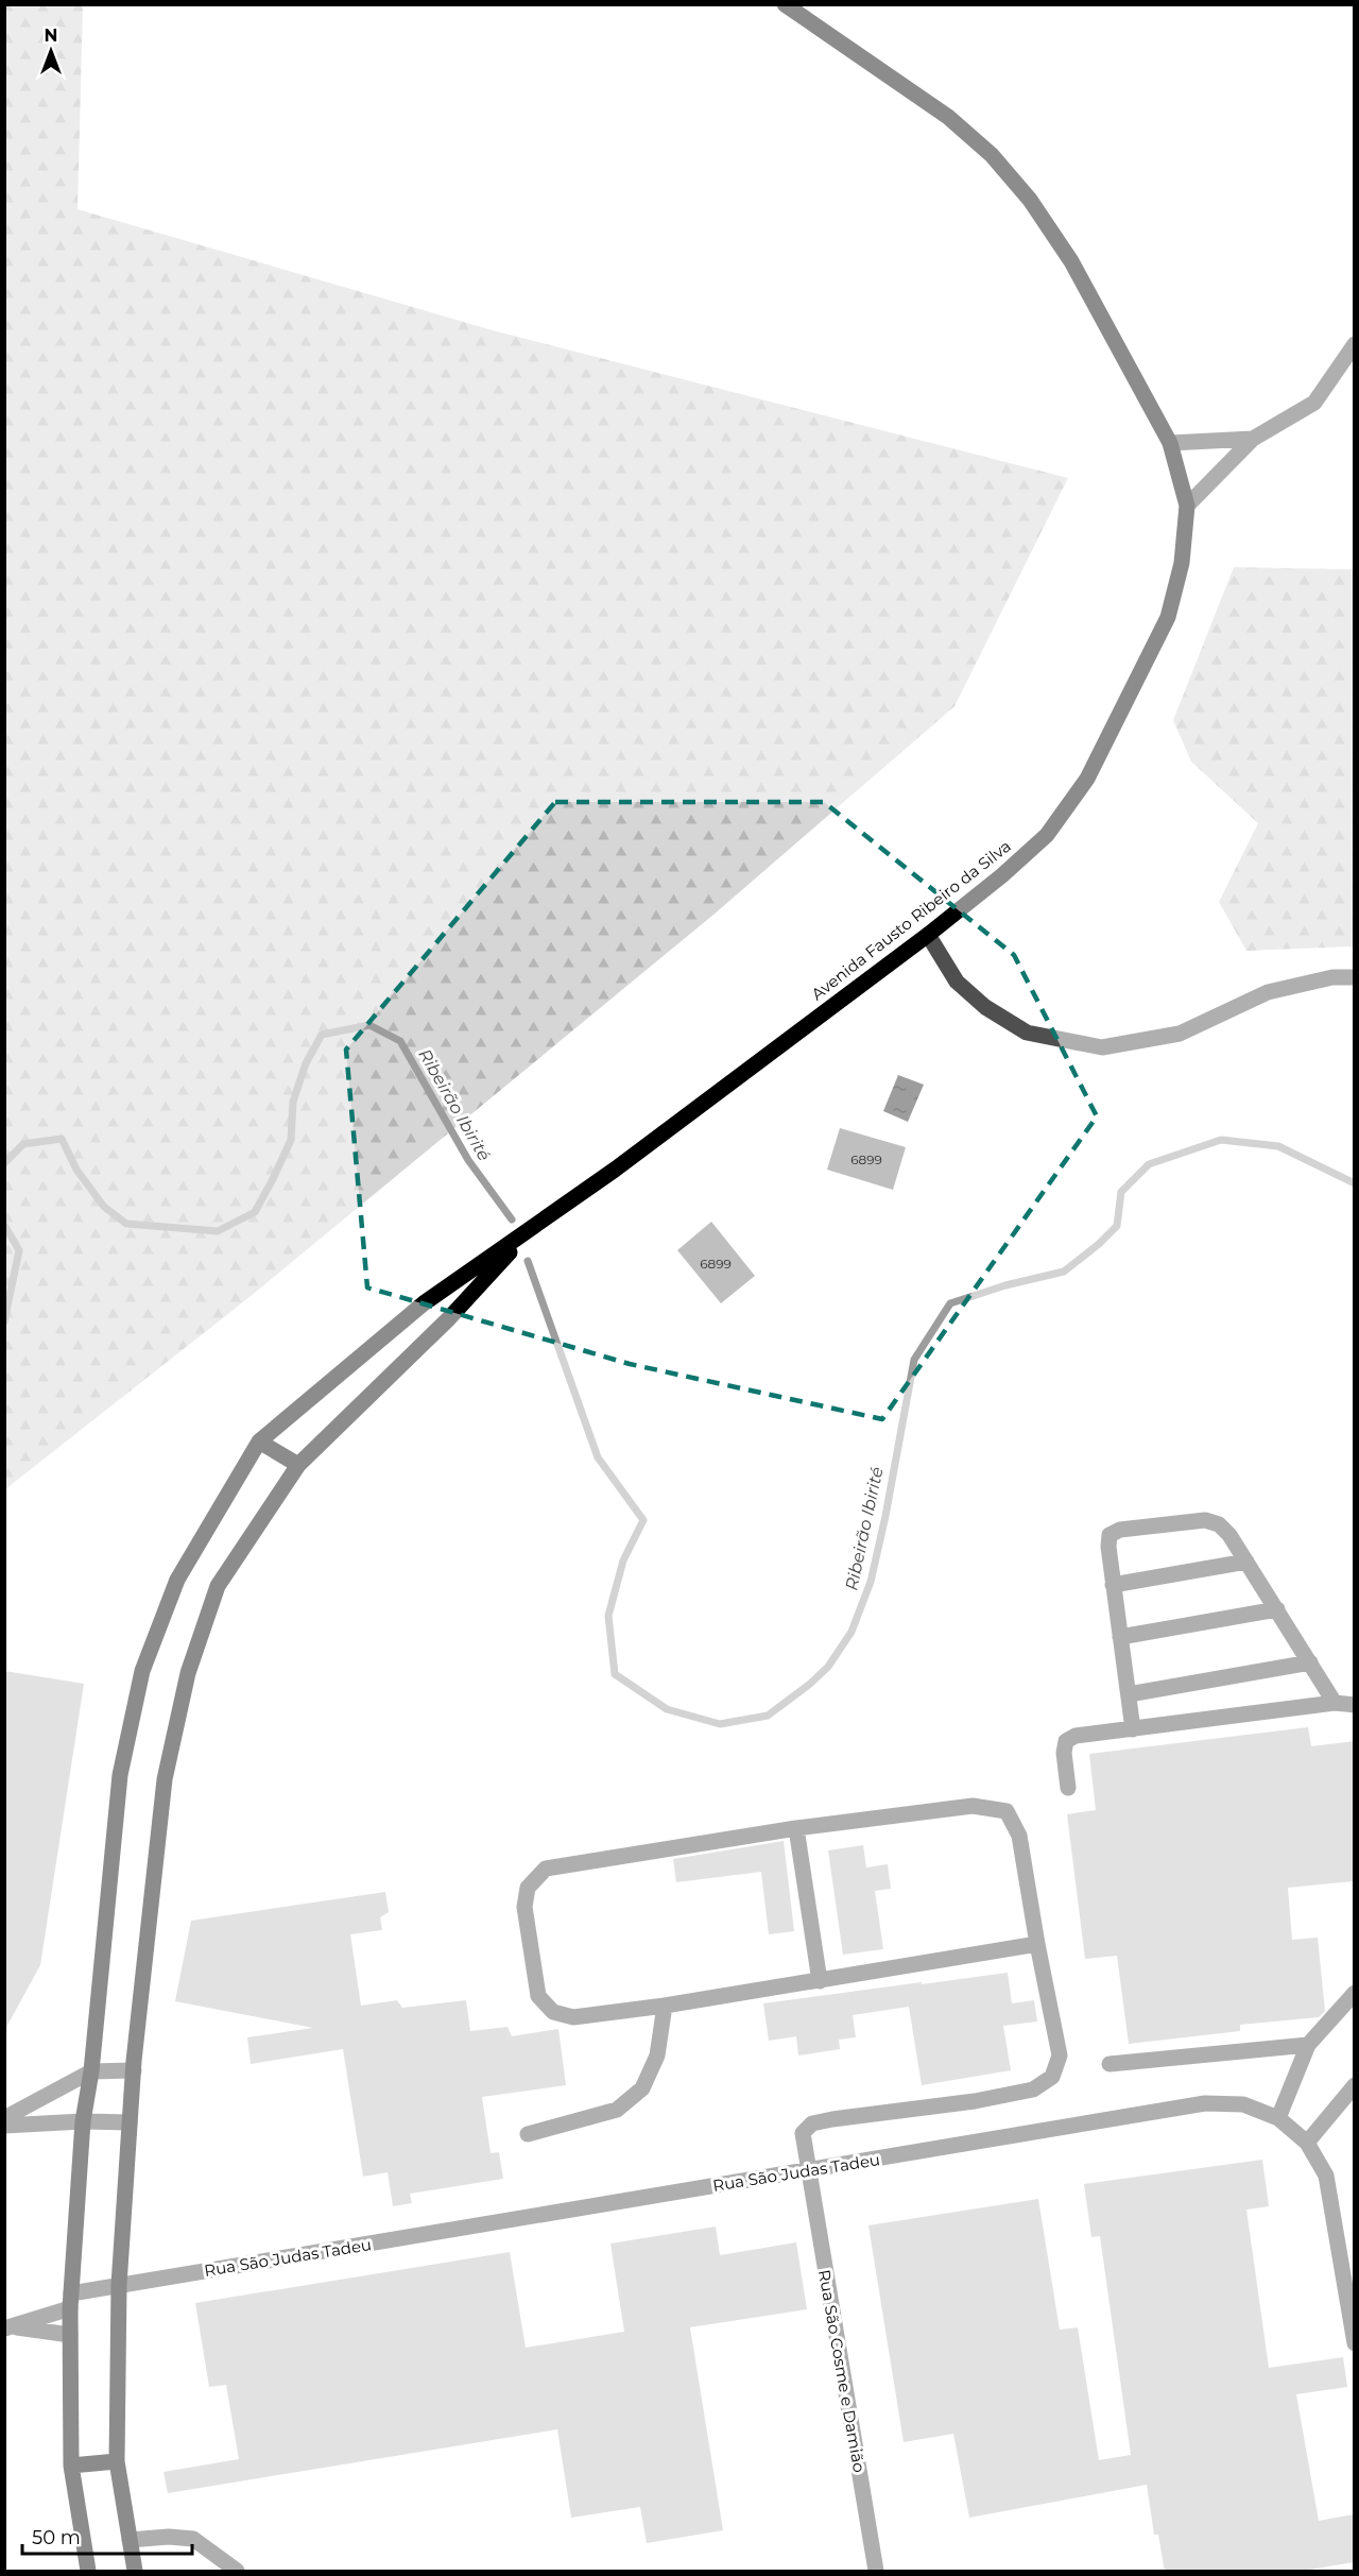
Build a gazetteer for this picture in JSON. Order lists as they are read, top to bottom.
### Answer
{
  "streets": {
    "main road": ["Avenida Fausto Ribeiro da Silva"],
    "street": ["Rua São Judas Tadeu", "Rua São Cosme e Damião"]
  },
  "crossings": [
    ["Rua São Judas Tadeu", "Rua São Cosme e Damião"]
  ],
  "water": ["Ribeirão Ibirité"],
  "house_numbers": ["6899", "6899"],
  "scale_bar": "50 m",
  "north": "top"
}
